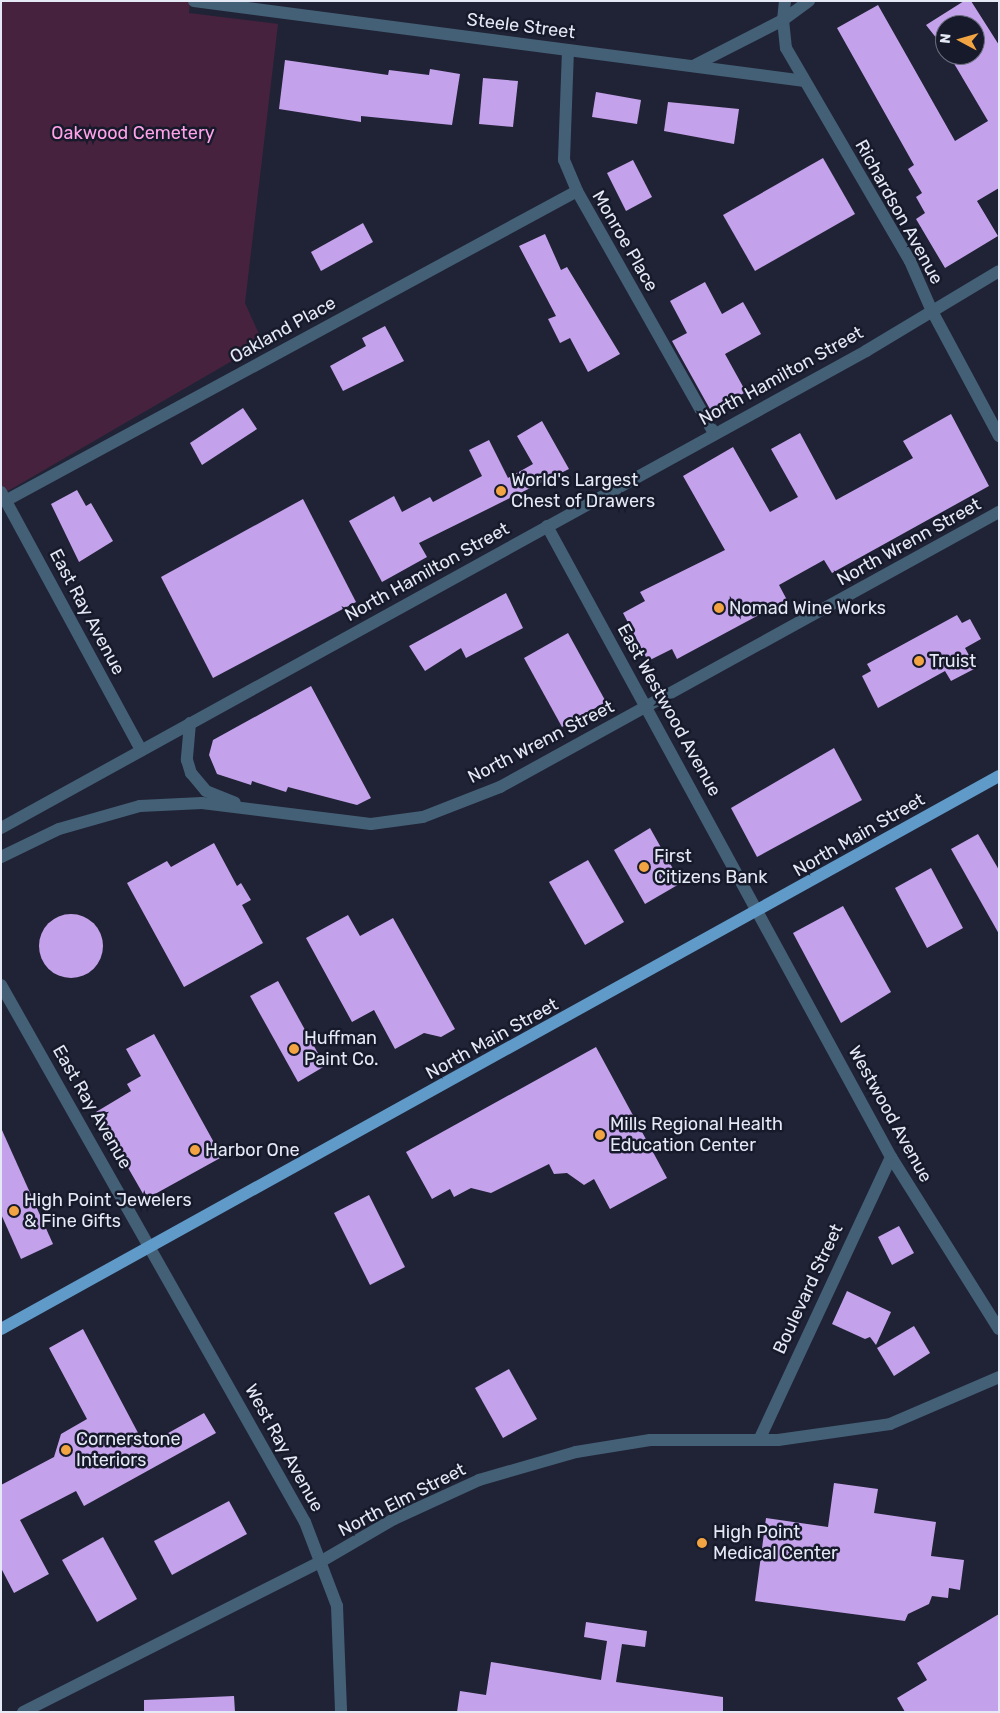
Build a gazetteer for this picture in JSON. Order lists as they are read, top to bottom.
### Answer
{
  "streets": {
    "main road": ["North Main Street"],
    "street": [
      "Steele Street",
      "Richardson Avenue",
      "Monroe Place",
      "Oakland Place",
      "North Hamilton Street",
      "North Wrenn Street",
      "East Ray Avenue",
      "East Westwood Avenue",
      "Westwood Avenue",
      "Boulevard Street",
      "West Ray Avenue",
      "North Elm Street"
    ]
  },
  "crossings": [
    ["Steele Street", "Richardson Avenue"],
    ["Steele Street", "Monroe Place"],
    ["Richardson Avenue", "North Hamilton Street"],
    ["Monroe Place", "Oakland Place"],
    ["Monroe Place", "North Hamilton Street"],
    ["Oakland Place", "East Ray Avenue"],
    ["North Hamilton Street", "East Ray Avenue"],
    ["North Hamilton Street", "East Westwood Avenue"],
    ["North Wrenn Street", "East Westwood Avenue"],
    ["East Ray Avenue", "North Main Street"],
    ["East Ray Avenue", "West Ray Avenue"],
    ["East Westwood Avenue", "North Main Street"],
    ["East Westwood Avenue", "Westwood Avenue"],
    ["North Main Street", "Westwood Avenue"],
    ["North Main Street", "West Ray Avenue"],
    ["Westwood Avenue", "Boulevard Street"],
    ["Boulevard Street", "North Elm Street"],
    ["West Ray Avenue", "North Elm Street"]
  ],
  "parks": ["Oakwood Cemetery"],
  "places": [
    "World's Largest Chest of Drawers",
    "Nomad Wine Works",
    "Truist",
    "First Citizens Bank",
    "Huffman Paint Co.",
    "Mills Regional Health Education Center",
    "Harbor One",
    "High Point Jewelers & Fine Gifts",
    "Cornerstone Interiors",
    "High Point Medical Center"
  ],
  "north": "left"
}
